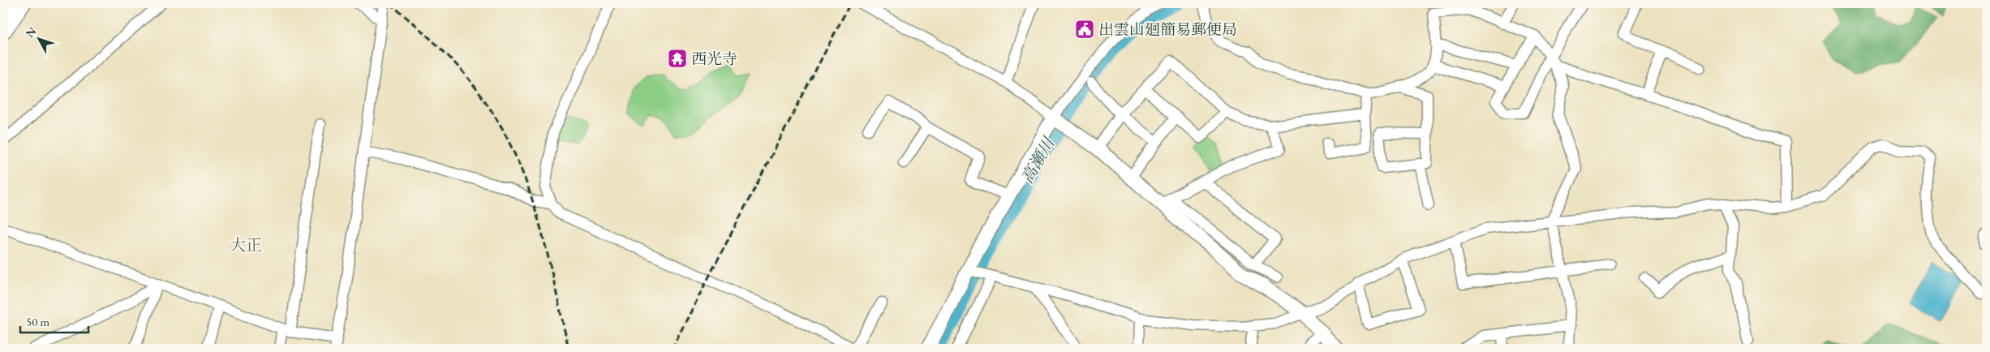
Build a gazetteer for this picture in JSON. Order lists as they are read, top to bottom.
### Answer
{
  "districts": ["大正"],
  "water": ["高瀬川"],
  "places": {
    "public building": ["出雲山廻簡易郵便局"],
    "temple": ["西光寺"]
  },
  "scale_bar": "50 m",
  "north": "top left"
}
